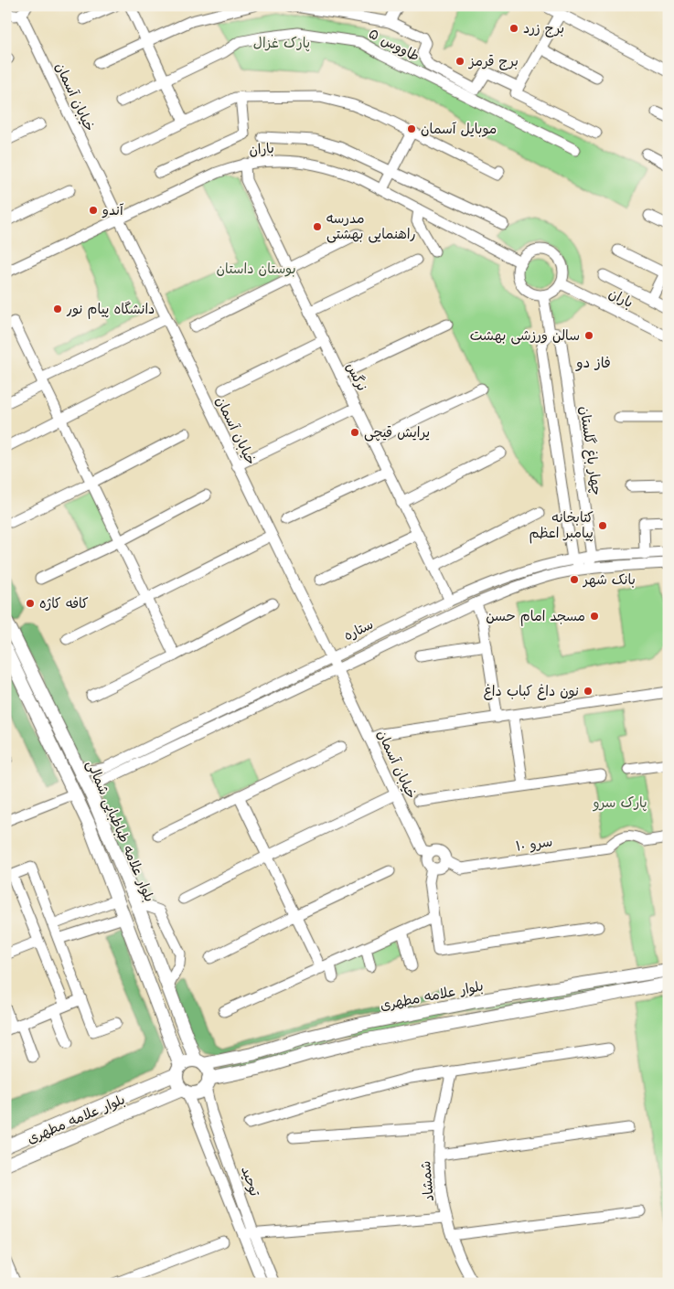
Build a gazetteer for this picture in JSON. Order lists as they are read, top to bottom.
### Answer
{
  "streets": {
    "main road": ["بلوار علامه طباطبایی شمالی", "بلوار علامه مطهری"],
    "street": [
      "طاووس ۵",
      "خیابان آسمان",
      "باران",
      "نرگس",
      "چهار باغ گلستان",
      "ستاره",
      "سرو ۱۰",
      "توحید",
      "شمشاد"
    ]
  },
  "crossings": [
    ["خیابان آسمان", "باران"],
    ["خیابان آسمان", "ستاره"],
    ["خیابان آسمان", "سرو ۱۰"],
    ["باران", "نرگس"],
    ["باران", "چهار باغ گلستان"],
    ["نرگس", "ستاره"],
    ["چهار باغ گلستان", "ستاره"],
    ["ستاره", "بلوار علامه طباطبایی شمالی"],
    ["بلوار علامه طباطبایی شمالی", "بلوار علامه مطهری"],
    ["بلوار علامه طباطبایی شمالی", "توحید"],
    ["بلوار علامه مطهری", "توحید"]
  ],
  "districts": ["فاز دو"],
  "parks": ["پارک غزال", "بوستان داستان", "پارک سرو"],
  "places": [
    "برج زرد",
    "برج قرمز",
    "موبایل آسمان",
    "آندو",
    "مدرسه راهنمایی بهشتی",
    "دانشگاه پیام نور",
    "سالن ورزشی بهشت",
    "یرایش قیچی",
    "کتابخانه پیامبر اعظم",
    "بانک شهر",
    "کافه کاژه",
    "مسجد امام حسن",
    "نون داغ کباب داغ"
  ]
}
